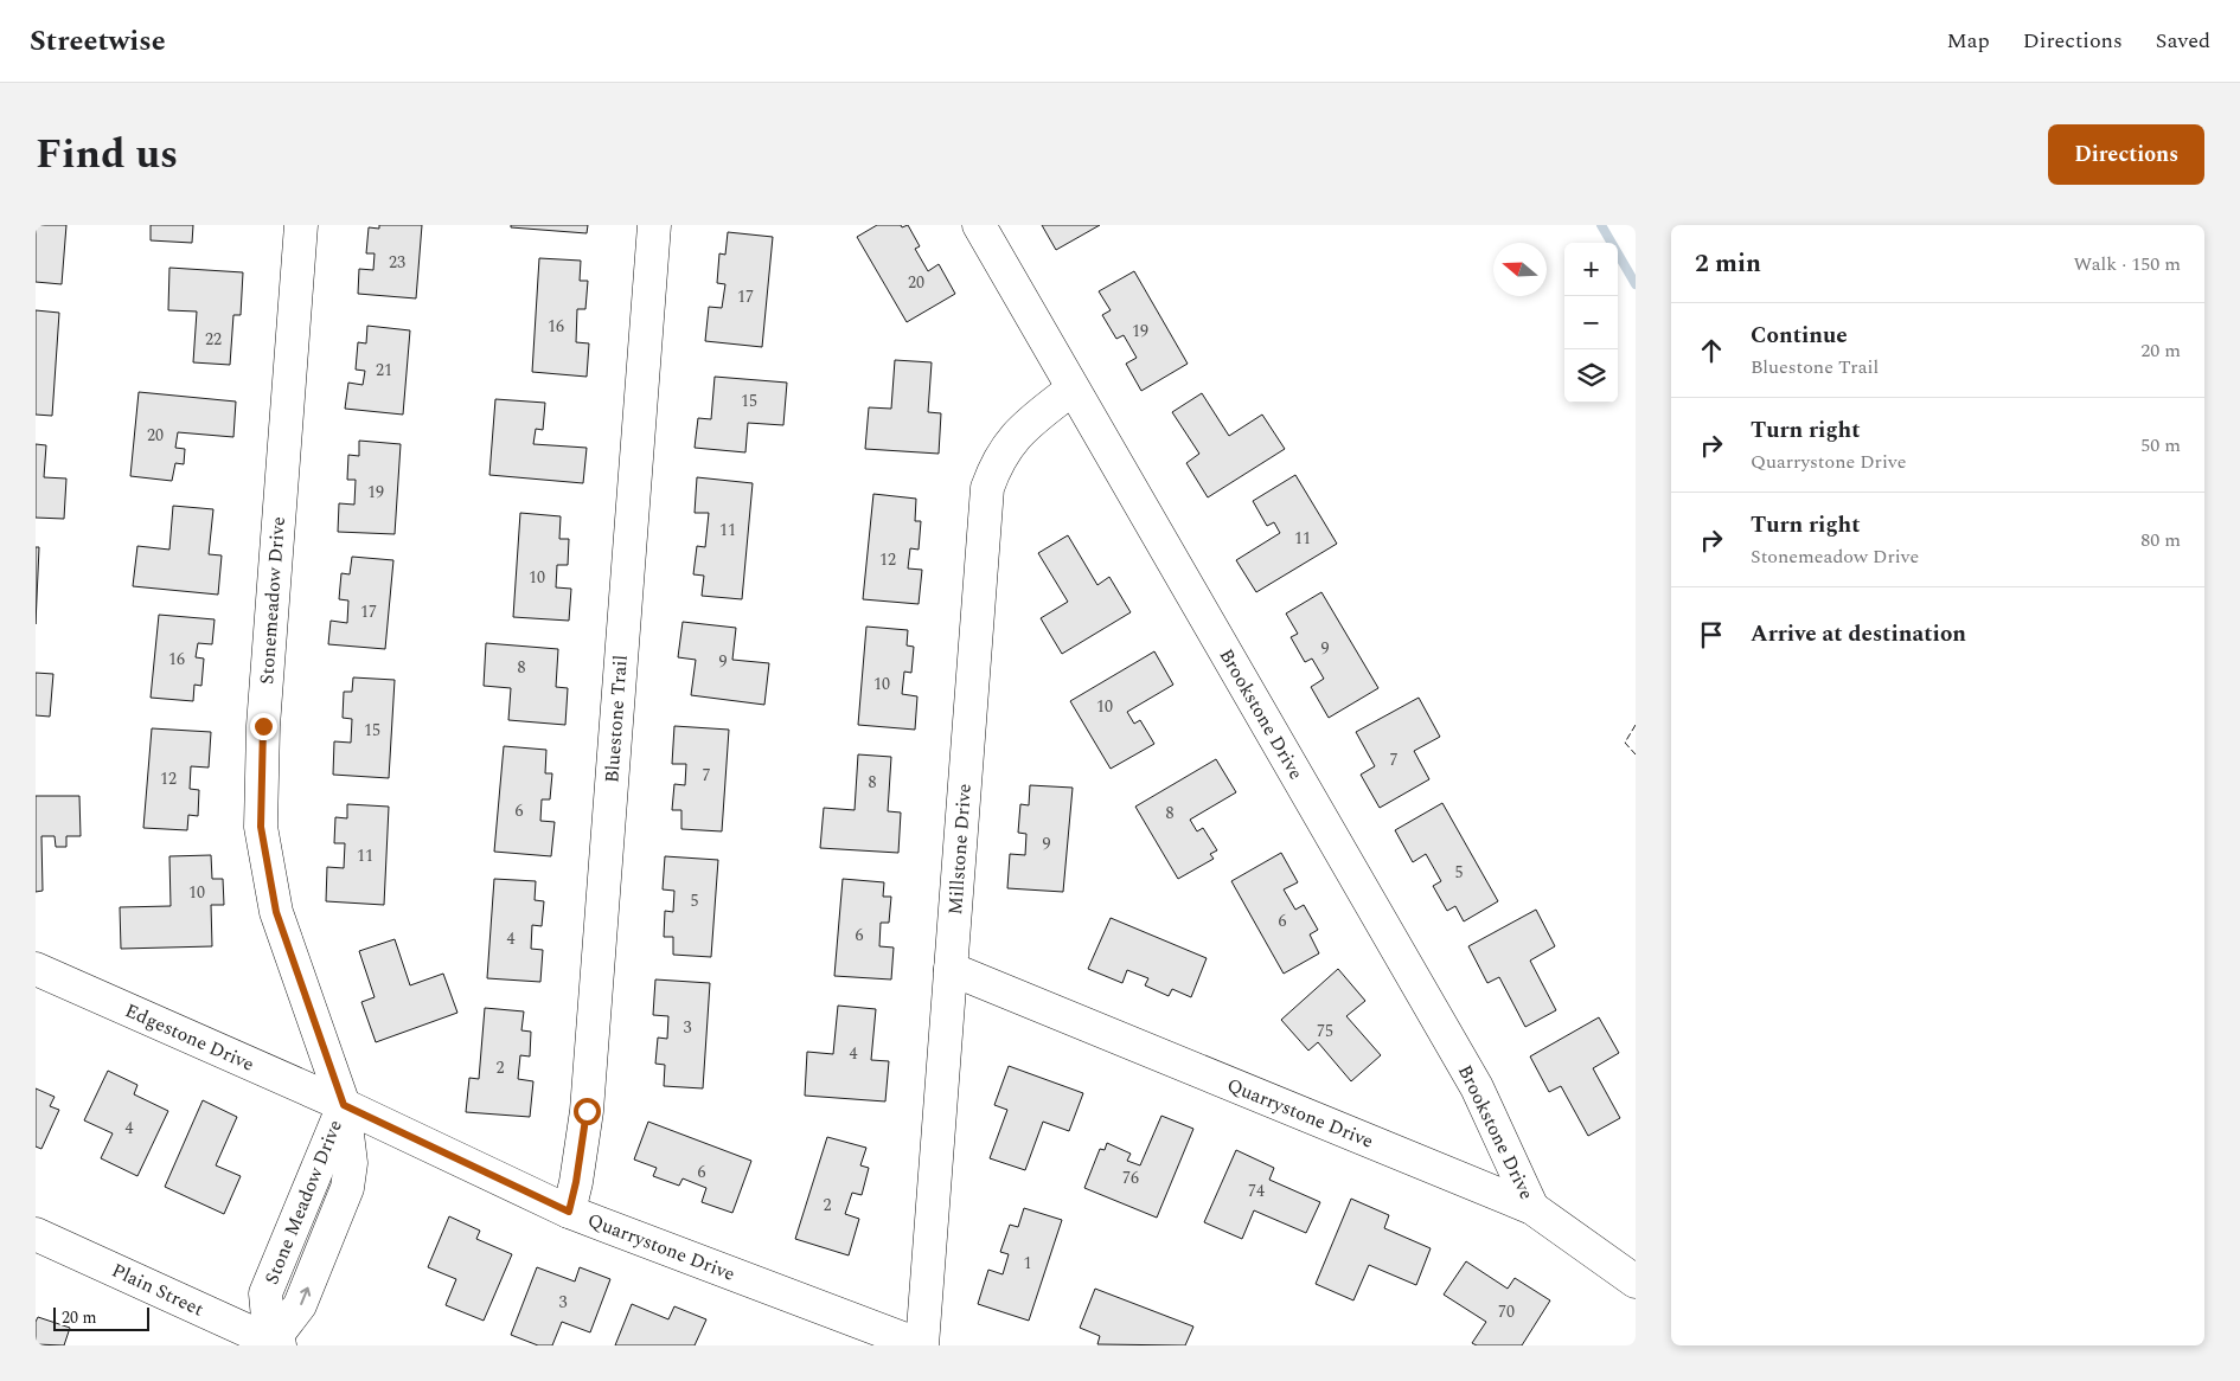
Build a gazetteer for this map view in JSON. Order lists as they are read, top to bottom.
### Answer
{
  "streets": {
    "street": [
      "Stonemeadow Drive",
      "Brookstone Drive",
      "Bluestone Trail",
      "Millstone Drive",
      "Edgestone Drive",
      "Quarrystone Drive",
      "Stone Meadow Drive",
      "Plain Street"
    ]
  },
  "crossings": [
    ["Stonemeadow Drive", "Edgestone Drive"],
    ["Stonemeadow Drive", "Quarrystone Drive"],
    ["Stonemeadow Drive", "Stone Meadow Drive"],
    ["Brookstone Drive", "Millstone Drive"],
    ["Brookstone Drive", "Quarrystone Drive"],
    ["Bluestone Trail", "Quarrystone Drive"],
    ["Millstone Drive", "Quarrystone Drive"],
    ["Edgestone Drive", "Quarrystone Drive"],
    ["Edgestone Drive", "Stone Meadow Drive"],
    ["Quarrystone Drive", "Stone Meadow Drive"],
    ["Stone Meadow Drive", "Plain Street"]
  ],
  "house_numbers": [
    "23",
    "20",
    "17",
    "16",
    "19",
    "22",
    "21",
    "15",
    "20",
    "19",
    "11",
    "11",
    "12",
    "10",
    "17",
    "9",
    "16",
    "9",
    "8",
    "10",
    "10",
    "15",
    "7",
    "7",
    "12",
    "8",
    "6",
    "8",
    "9",
    "11",
    "5",
    "10",
    "5",
    "6",
    "6",
    "4",
    "3",
    "75",
    "4",
    "2",
    "4",
    "6",
    "76",
    "74",
    "2",
    "1",
    "3",
    "70"
  ],
  "scale_bar": "20 m",
  "north": "left",
  "page": {
    "header": "Streetwise",
    "nav": ["Map", "Directions", "Saved"],
    "title": "Find us",
    "buttons": "Directions",
    "heading": ["2 min", "Walk · 150 m"],
    "map_buttons": ["+", "−"],
    "list": [
      ["Continue", "Bluestone Trail", "20 m"],
      ["Turn right", "Quarrystone Drive", "50 m"],
      ["Turn right", "Stonemeadow Drive", "80 m"],
      "Arrive at destination"
    ],
    "scale": "20 m"
  }
}
